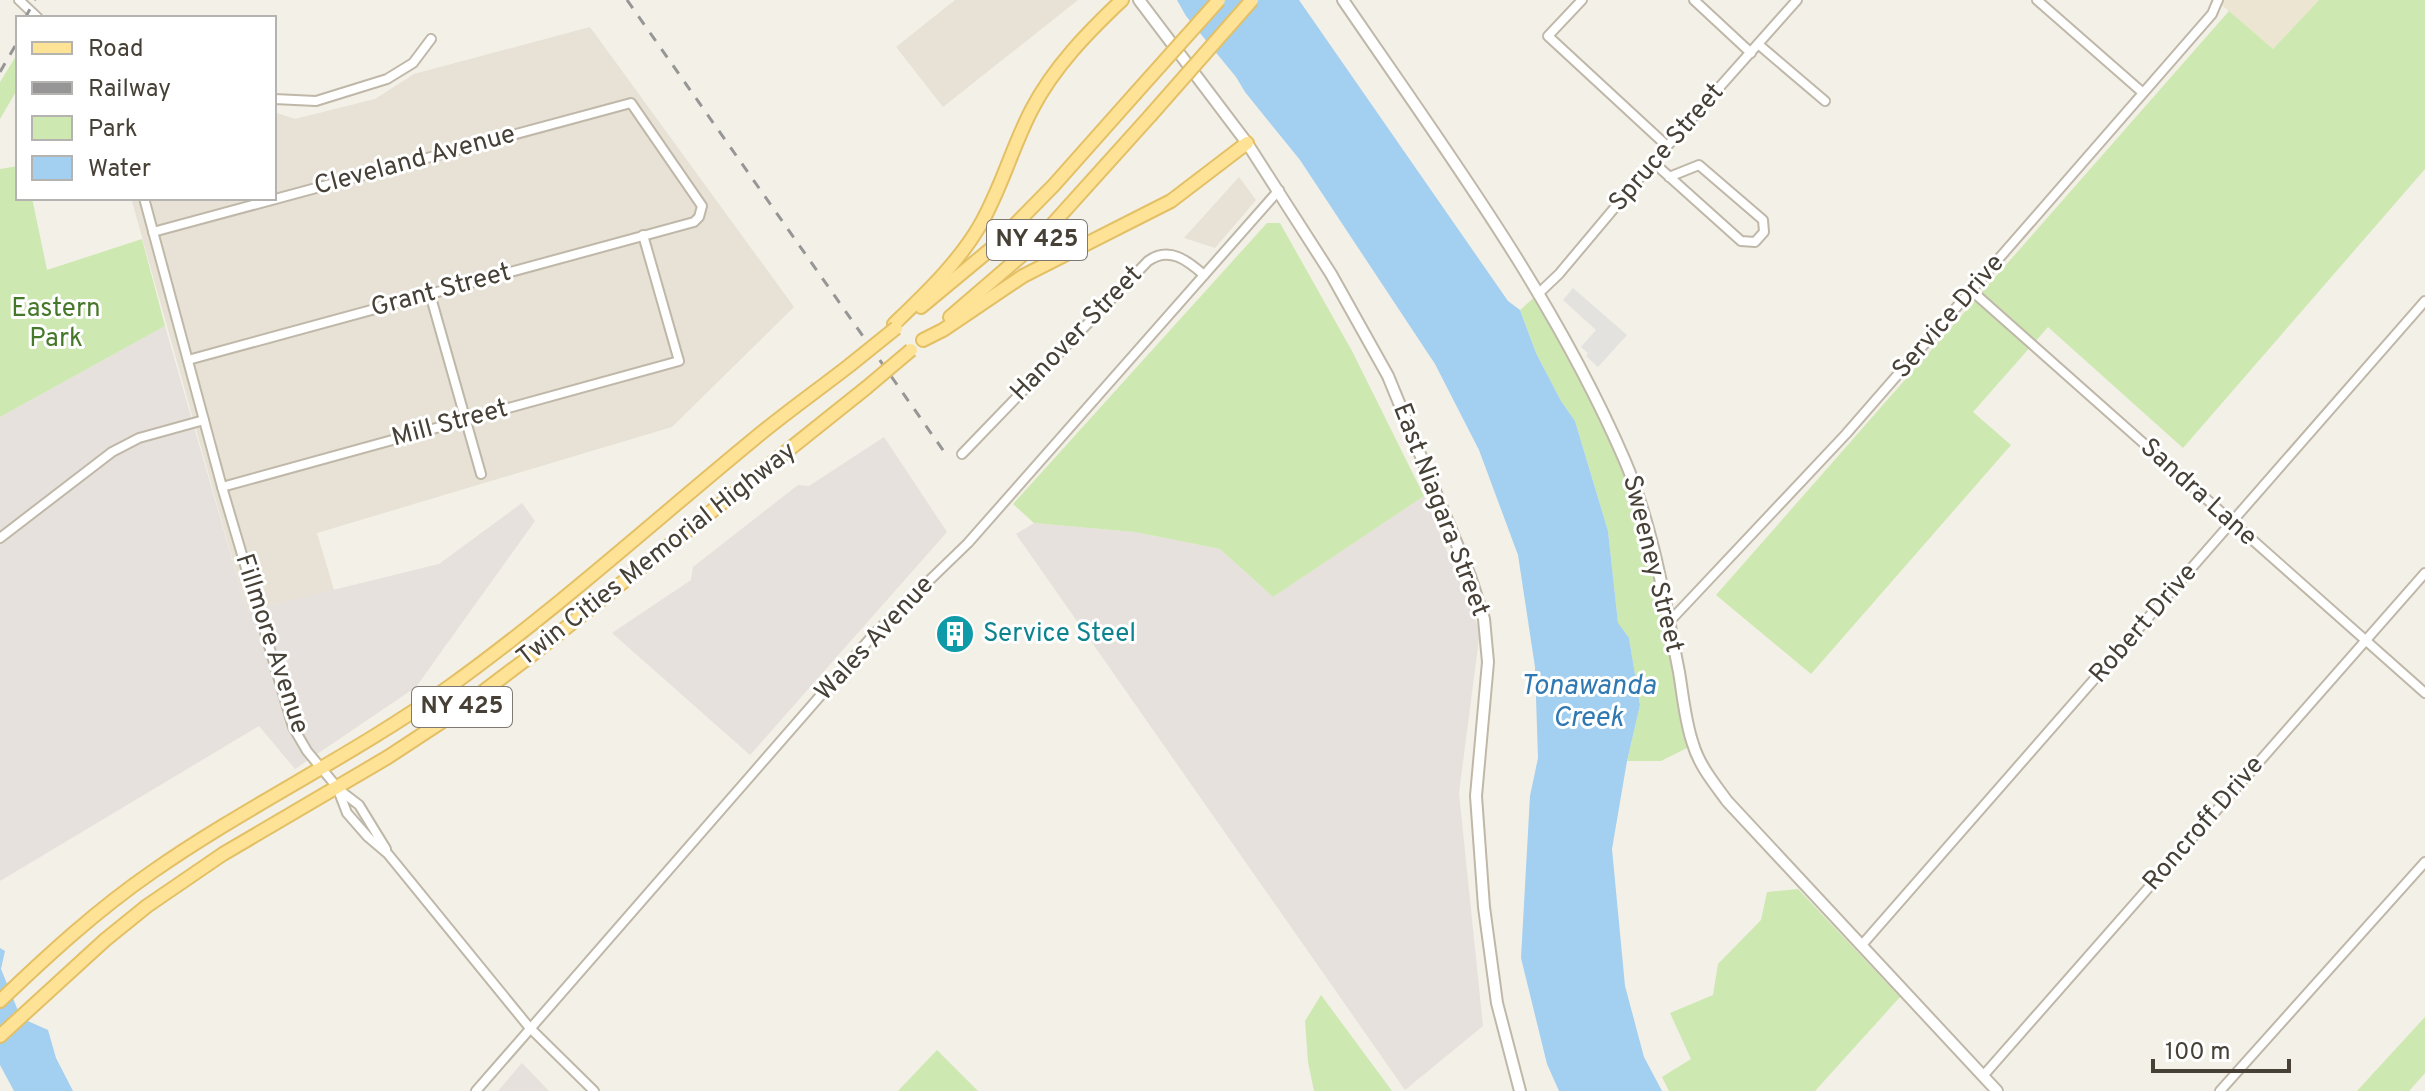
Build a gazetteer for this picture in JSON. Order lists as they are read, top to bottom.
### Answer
{
  "streets": {
    "main road": ["NY 425", "Twin Cities Memorial Highway"],
    "street": [
      "Spruce Street",
      "Cleveland Avenue",
      "Grant Street",
      "Service Drive",
      "Hanover Street",
      "Mill Street",
      "Sandra Lane",
      "East Niagara Street",
      "Sweeney Street",
      "Robert Drive",
      "Wales Avenue",
      "Fillmore Avenue",
      "Roncroff Drive"
    ]
  },
  "crossings": [
    ["Spruce Street", "Sweeney Street"],
    ["Cleveland Avenue", "Grant Street"],
    ["Cleveland Avenue", "Fillmore Avenue"],
    ["NY 425", "Twin Cities Memorial Highway"],
    ["Grant Street", "Mill Street"],
    ["Grant Street", "Fillmore Avenue"],
    ["Service Drive", "Sandra Lane"],
    ["Service Drive", "Sweeney Street"],
    ["Hanover Street", "Wales Avenue"],
    ["Mill Street", "Fillmore Avenue"],
    ["Sandra Lane", "Robert Drive"],
    ["Sandra Lane", "Roncroff Drive"],
    ["East Niagara Street", "Wales Avenue"],
    ["Twin Cities Memorial Highway", "Fillmore Avenue"],
    ["Sweeney Street", "Robert Drive"],
    ["Sweeney Street", "Roncroff Drive"],
    ["Wales Avenue", "Fillmore Avenue"]
  ],
  "water": ["Tonawanda Creek"],
  "parks": ["Eastern Park"],
  "places": {
    "building": ["Service Steel"]
  },
  "legend": [
    "Road",
    "Railway",
    "Park",
    "Water"
  ],
  "scale_bar": "100 m"
}
